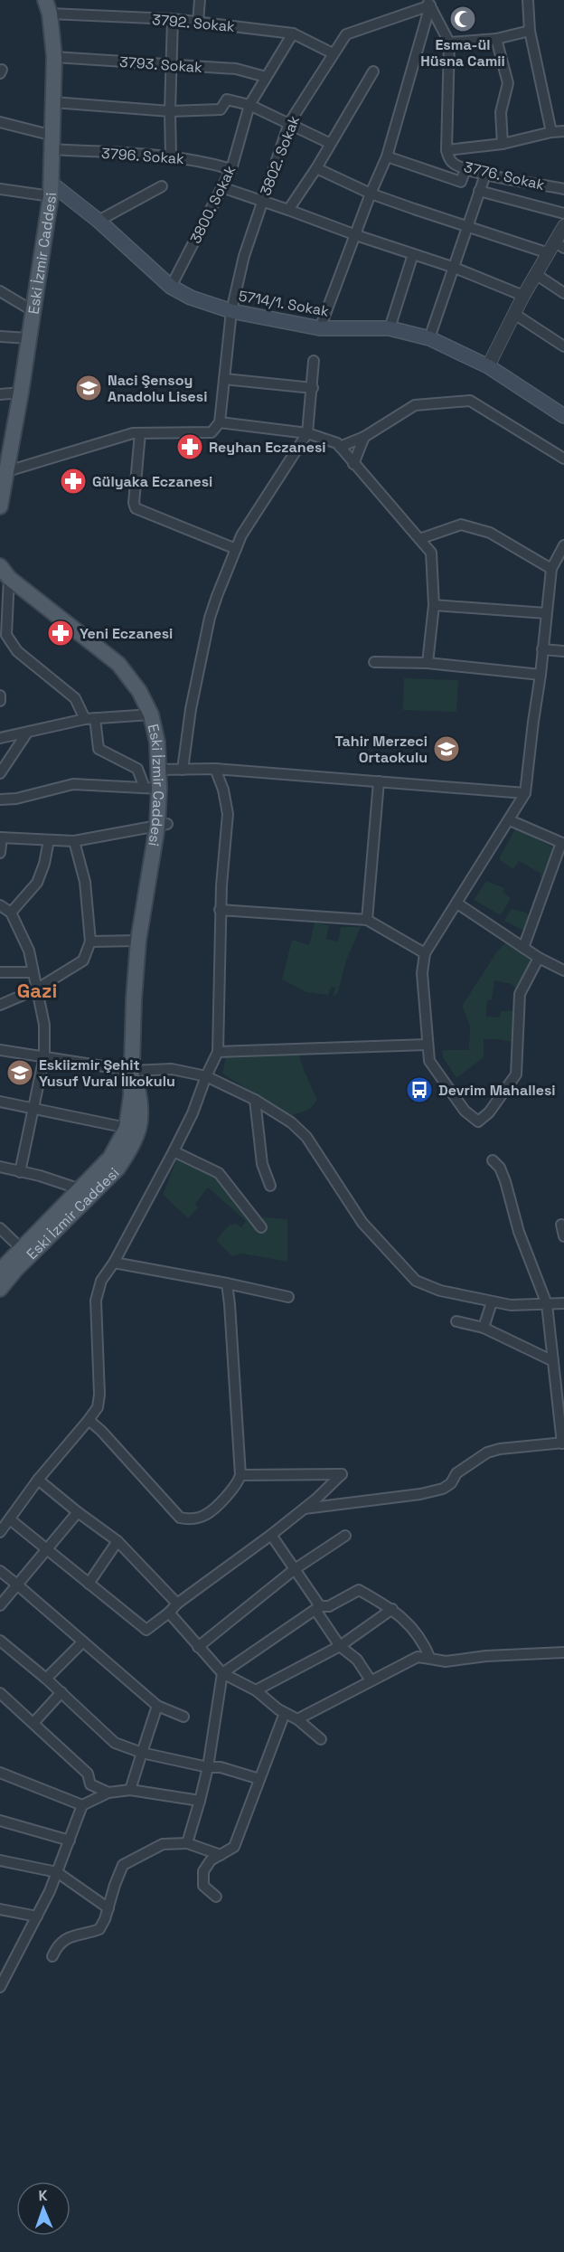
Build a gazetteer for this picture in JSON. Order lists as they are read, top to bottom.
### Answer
{
  "streets": {
    "main road": ["Eski İzmir Caddesi", "5714/1. Sokak"],
    "street": [
      "3792. Sokak",
      "3793. Sokak",
      "3796. Sokak",
      "3802. Sokak",
      "3776. Sokak",
      "3800. Sokak"
    ]
  },
  "crossings": [
    ["3792. Sokak", "3802. Sokak"],
    ["3792. Sokak", "3800. Sokak"],
    ["3792. Sokak", "Eski İzmir Caddesi"],
    ["3793. Sokak", "3800. Sokak"],
    ["3793. Sokak", "Eski İzmir Caddesi"],
    ["3796. Sokak", "3800. Sokak"],
    ["3796. Sokak", "Eski İzmir Caddesi"],
    ["3802. Sokak", "3776. Sokak"],
    ["3802. Sokak", "5714/1. Sokak"],
    ["3800. Sokak", "5714/1. Sokak"],
    ["Eski İzmir Caddesi", "5714/1. Sokak"]
  ],
  "districts": ["Gazi"],
  "places": {
    "mosque": ["Esma-ül Hüsna Camii"],
    "school or university": ["Naci Şensoy Anadolu Lisesi", "Tahir Merzeci Ortaokulu", "Eskiizmir Şehit Yusuf Vural İlkokulu"],
    "pharmacy": ["Reyhan Eczanesi", "Gülyaka Eczanesi", "Yeni Eczanesi"],
    "bus stop": ["Devrim Mahallesi"]
  },
  "north": "top"
}
